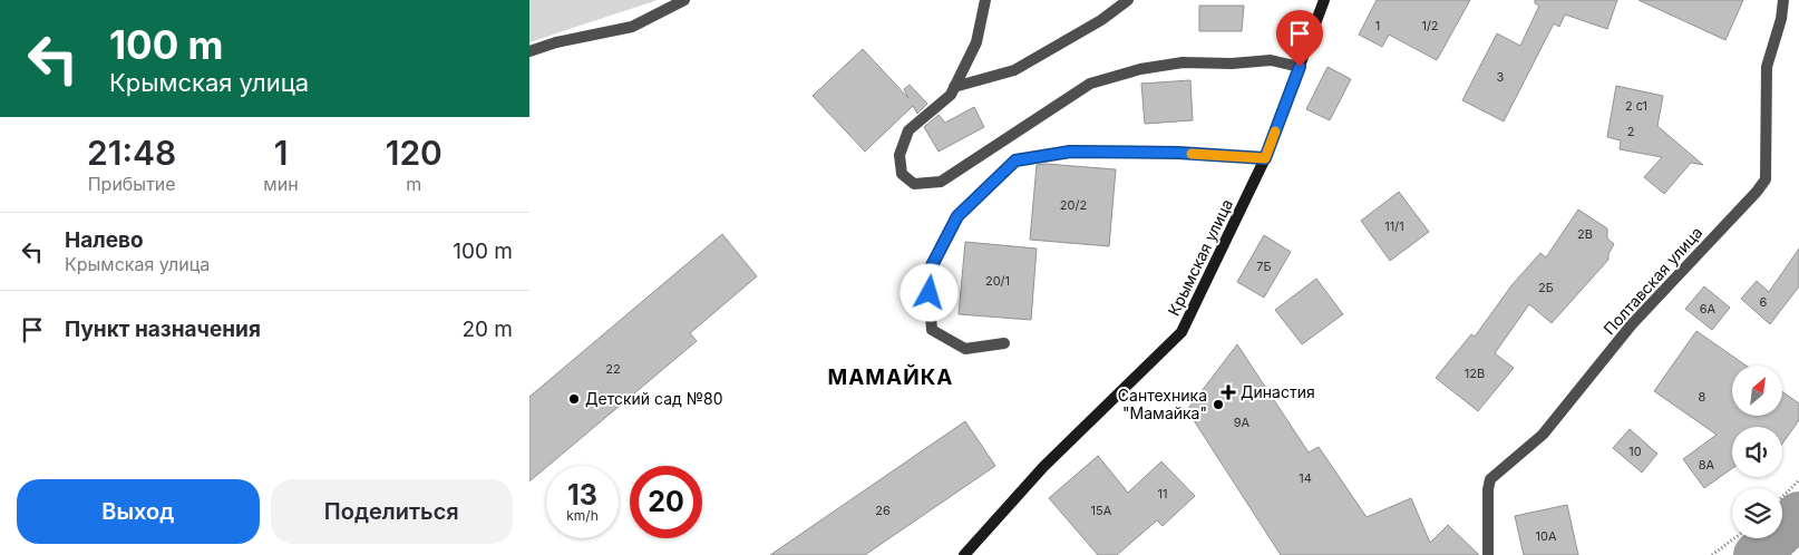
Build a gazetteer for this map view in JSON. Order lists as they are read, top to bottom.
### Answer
{
  "streets": {
    "street": ["Крымская улица", "Полтавская улица"]
  },
  "districts": ["МАМАЙКА"],
  "places": {
    "health": ["Династия"],
    "other": ["Детский сад №80", "Сантехника \"Мамайка\""]
  },
  "house_numbers": [
    "1",
    "1/2",
    "3",
    "2 с1",
    "2",
    "20/2",
    "11/1",
    "2В",
    "7Б",
    "20/1",
    "2Б",
    "6",
    "6А",
    "22",
    "12В",
    "8",
    "9А",
    "10",
    "8А",
    "14",
    "11",
    "26",
    "15А",
    "10А"
  ],
  "north": "top right",
  "page": {
    "turn": ["100 m", "Крымская улица"],
    "eta": [
      "21:48",
      "Прибытие",
      "1",
      "мин",
      "120",
      "m"
    ],
    "list": [
      {
        "name": "Налево",
        "note": "Крымская улица",
        "value": "100 m"
      },
      {
        "name": "Пункт назначения",
        "value": "20 m"
      }
    ],
    "speed": "13 km/h",
    "limit": "20",
    "buttons": ["Выход", "Поделиться"]
  }
}
